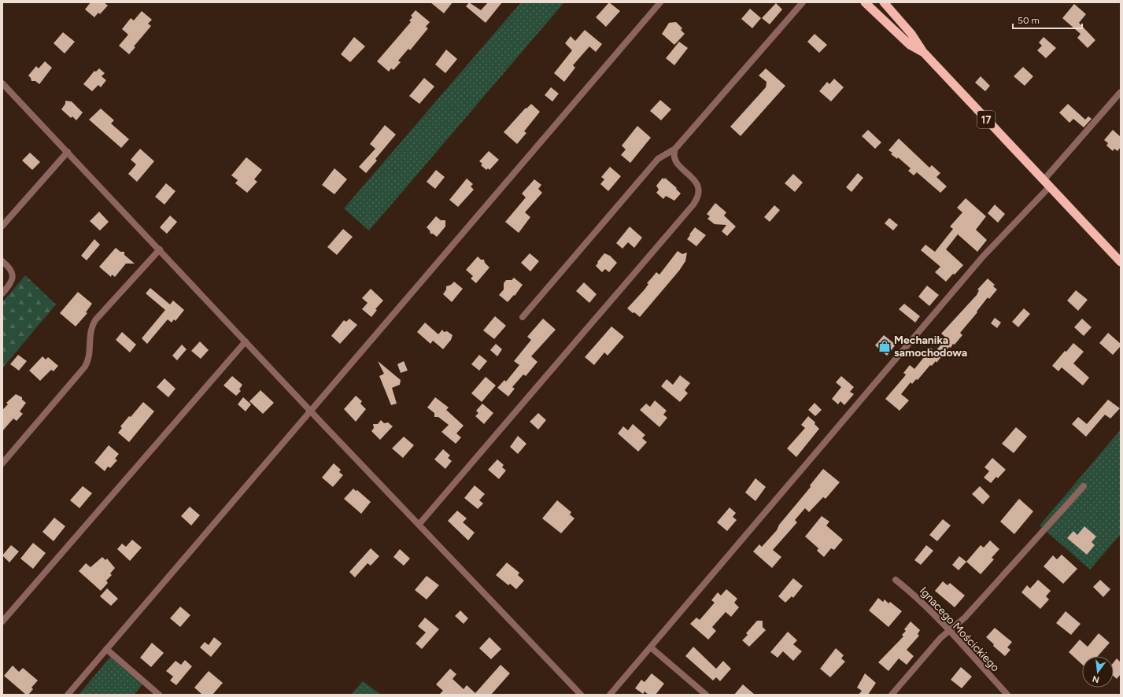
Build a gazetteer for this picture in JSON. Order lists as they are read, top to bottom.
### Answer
{
  "streets": {
    "highway": ["17"],
    "street": ["Ignacego Mościckiego"]
  },
  "places": {
    "shop": ["Mechanika samochodowa"]
  },
  "scale_bar": "50 m",
  "north": "bottom"
}
